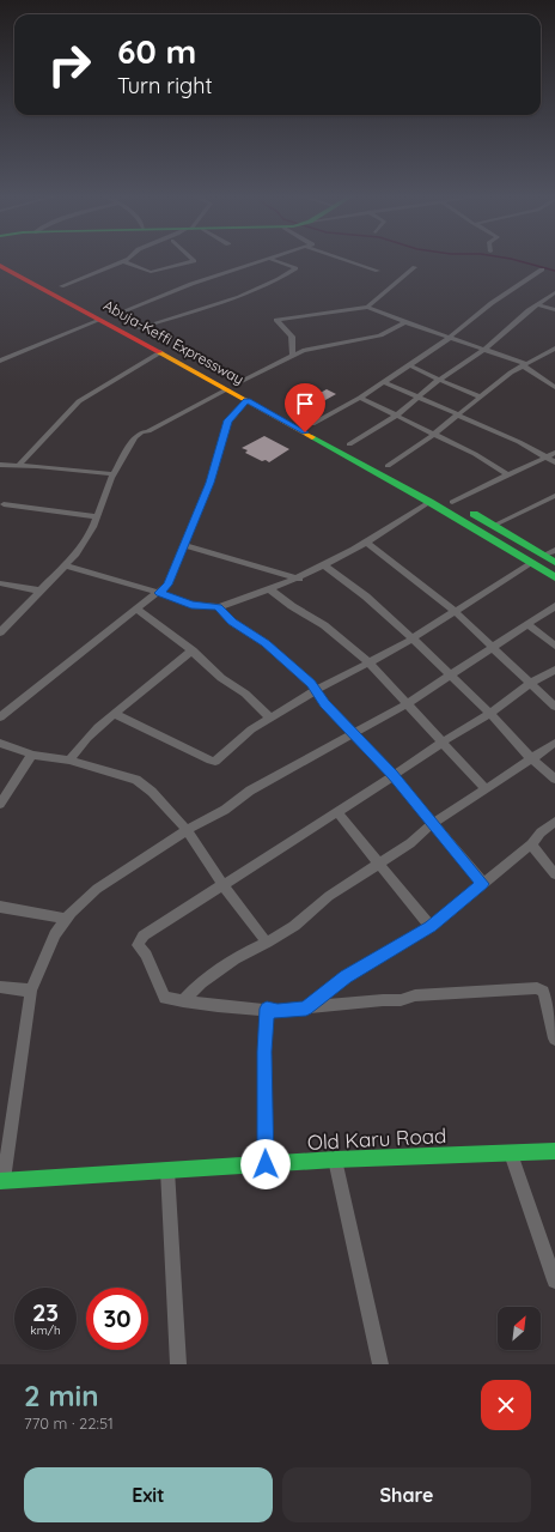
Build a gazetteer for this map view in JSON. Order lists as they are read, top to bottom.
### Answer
{
  "streets": {
    "main road": ["Abuja-Keffi Expressway", "Old Karu Road"]
  },
  "north": "top right",
  "page": {
    "turn": ["60 m", "Turn right"],
    "speed": "23 km/h",
    "limit": "30",
    "heading": ["2 min", "770 m · 22:51"],
    "buttons": ["Exit", "Share"]
  }
}
